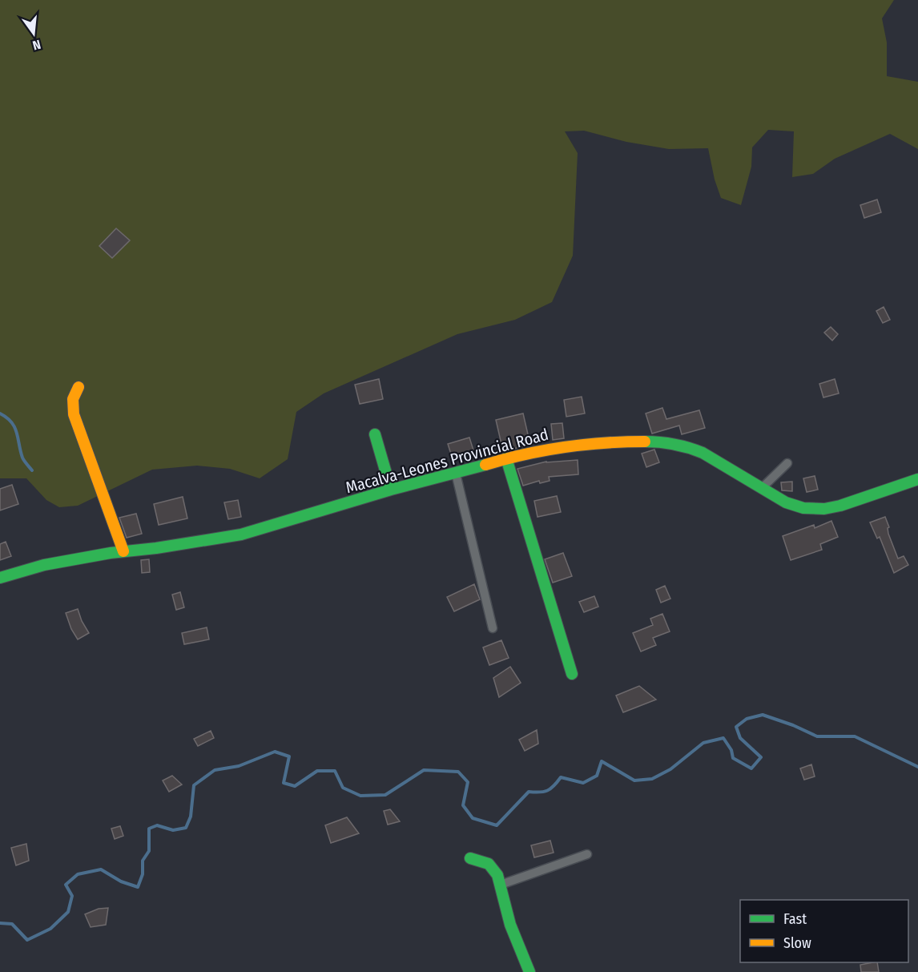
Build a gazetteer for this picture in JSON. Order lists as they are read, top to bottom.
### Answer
{
  "streets": {
    "street": ["Macalva-Leones Provincial Road"]
  },
  "legend": ["Fast", "Slow"],
  "north": "bottom"
}
